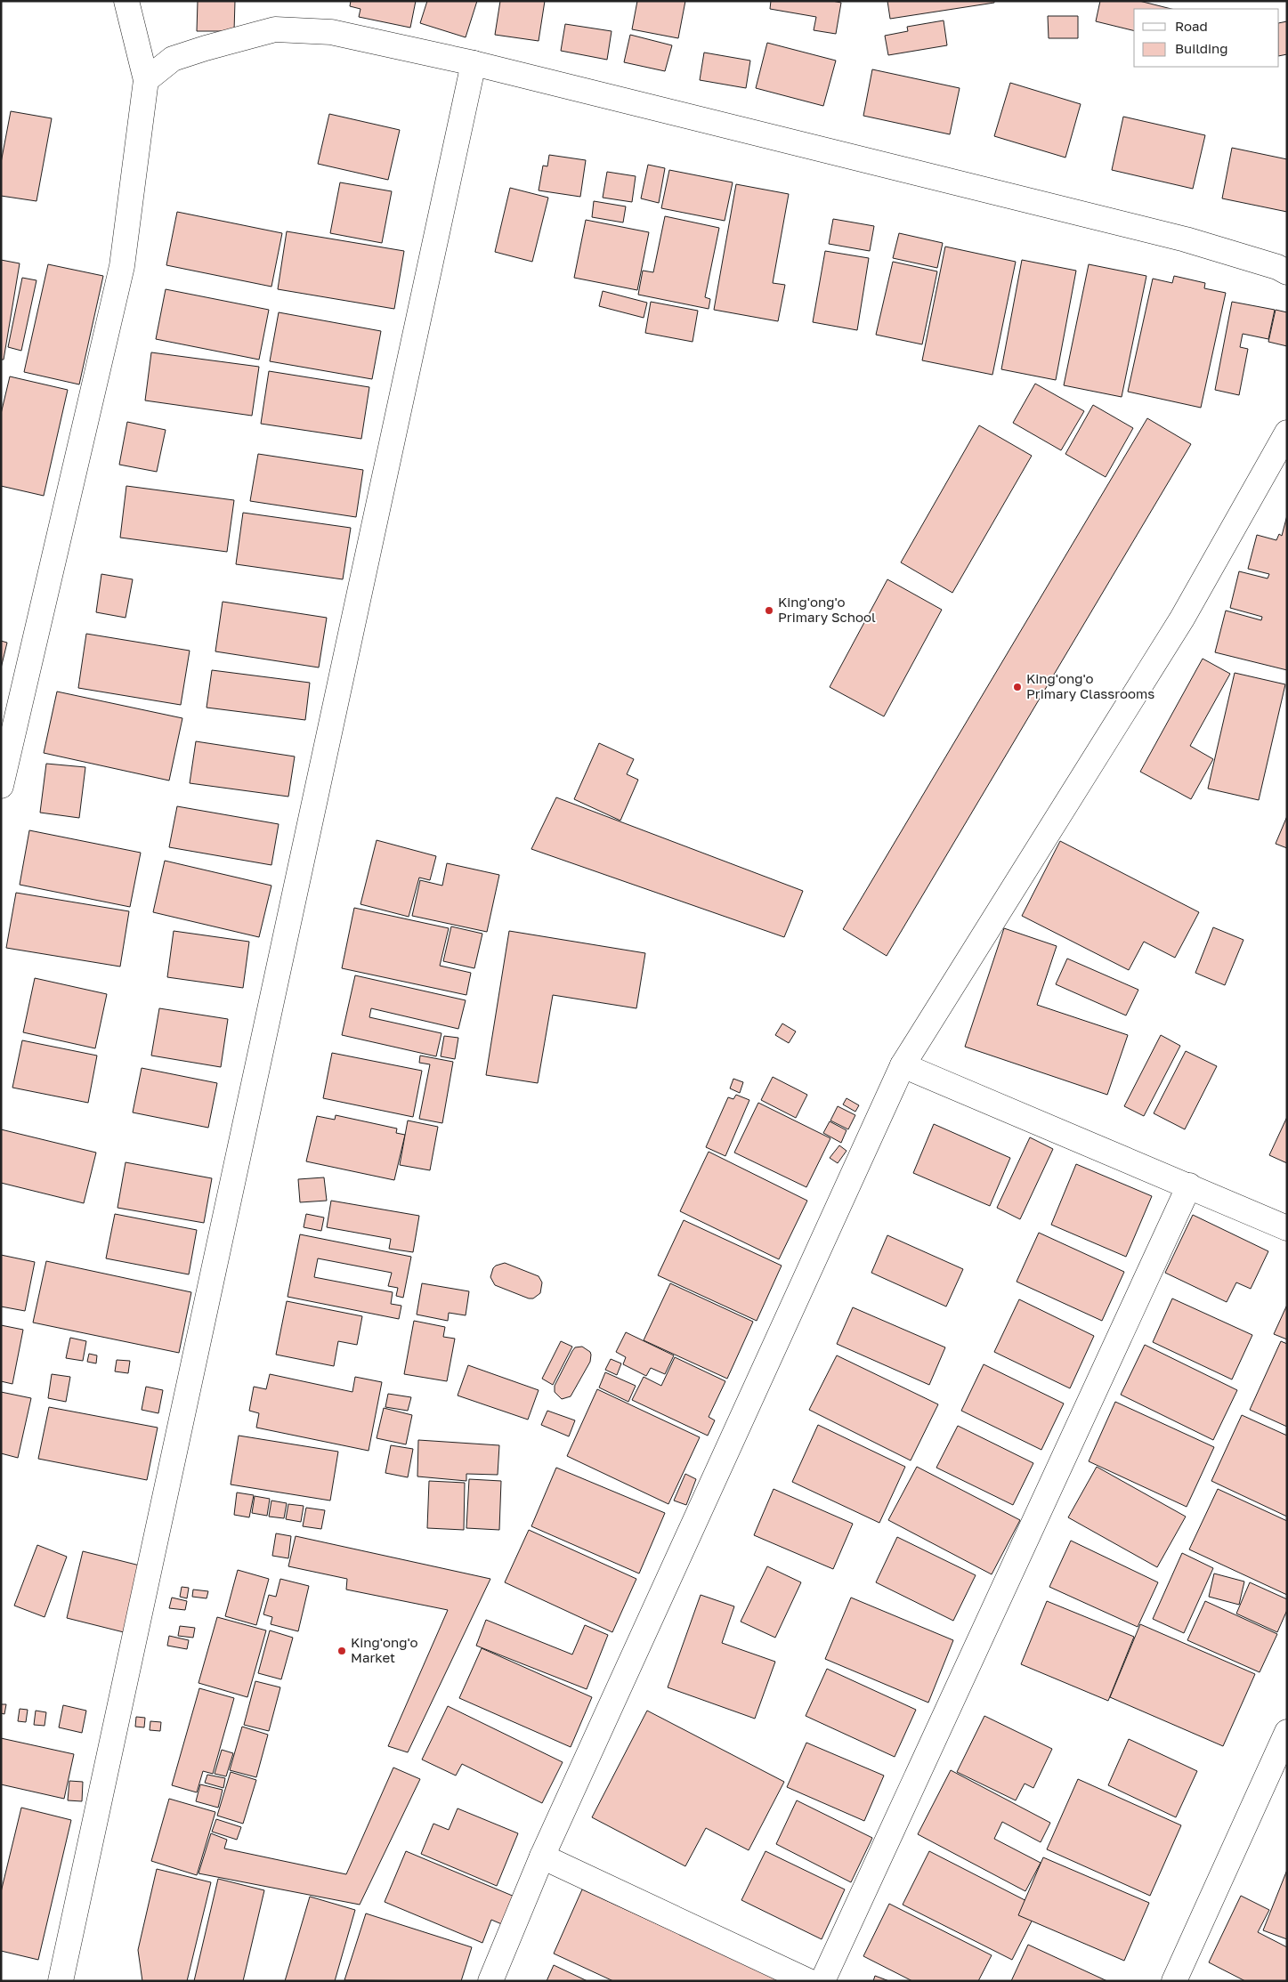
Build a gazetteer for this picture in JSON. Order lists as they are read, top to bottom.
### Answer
{
  "places": ["King'ong'o Primary School", "King'ong'o Primary Classrooms", "King'ong'o Market"],
  "legend": ["Road", "Building"]
}
